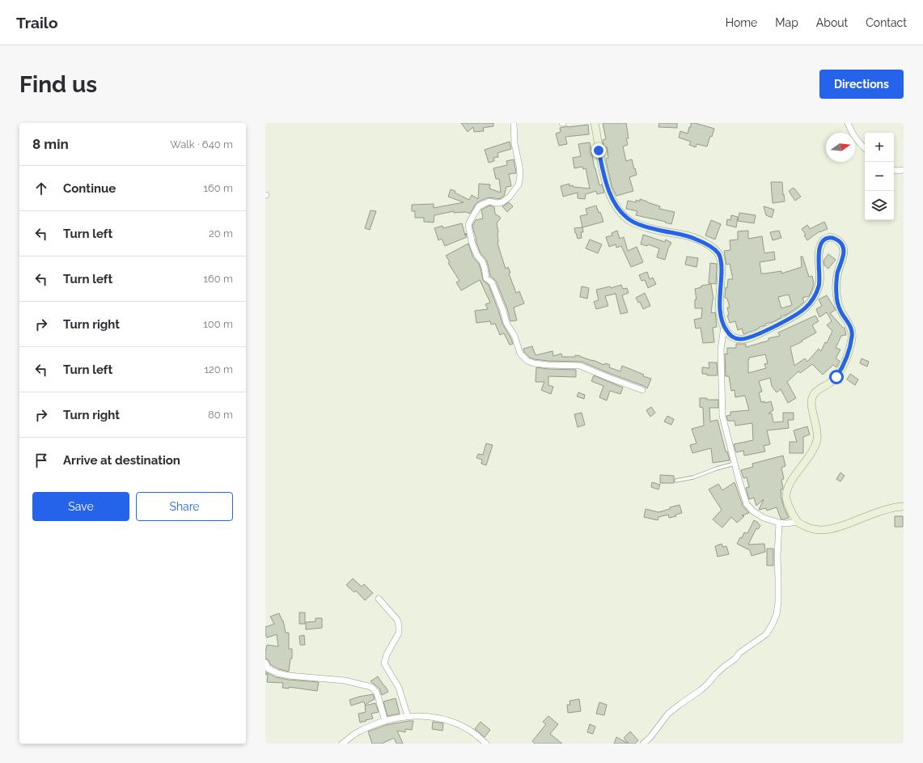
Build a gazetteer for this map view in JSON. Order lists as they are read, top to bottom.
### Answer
{
  "north": "right",
  "page": {
    "header": "Trailo",
    "nav": [
      "Home",
      "Map",
      "About",
      "Contact"
    ],
    "buttons": [
      "Directions",
      ["Save", "Share"]
    ],
    "title": "Find us",
    "heading": ["8 min", "Walk · 640 m"],
    "map_buttons": ["+", "−"],
    "list": [
      ["Continue", "160 m"],
      ["Turn left", "20 m"],
      ["Turn left", "160 m"],
      ["Turn right", "100 m"],
      ["Turn left", "120 m"],
      ["Turn right", "80 m"],
      "Arrive at destination"
    ]
  }
}
